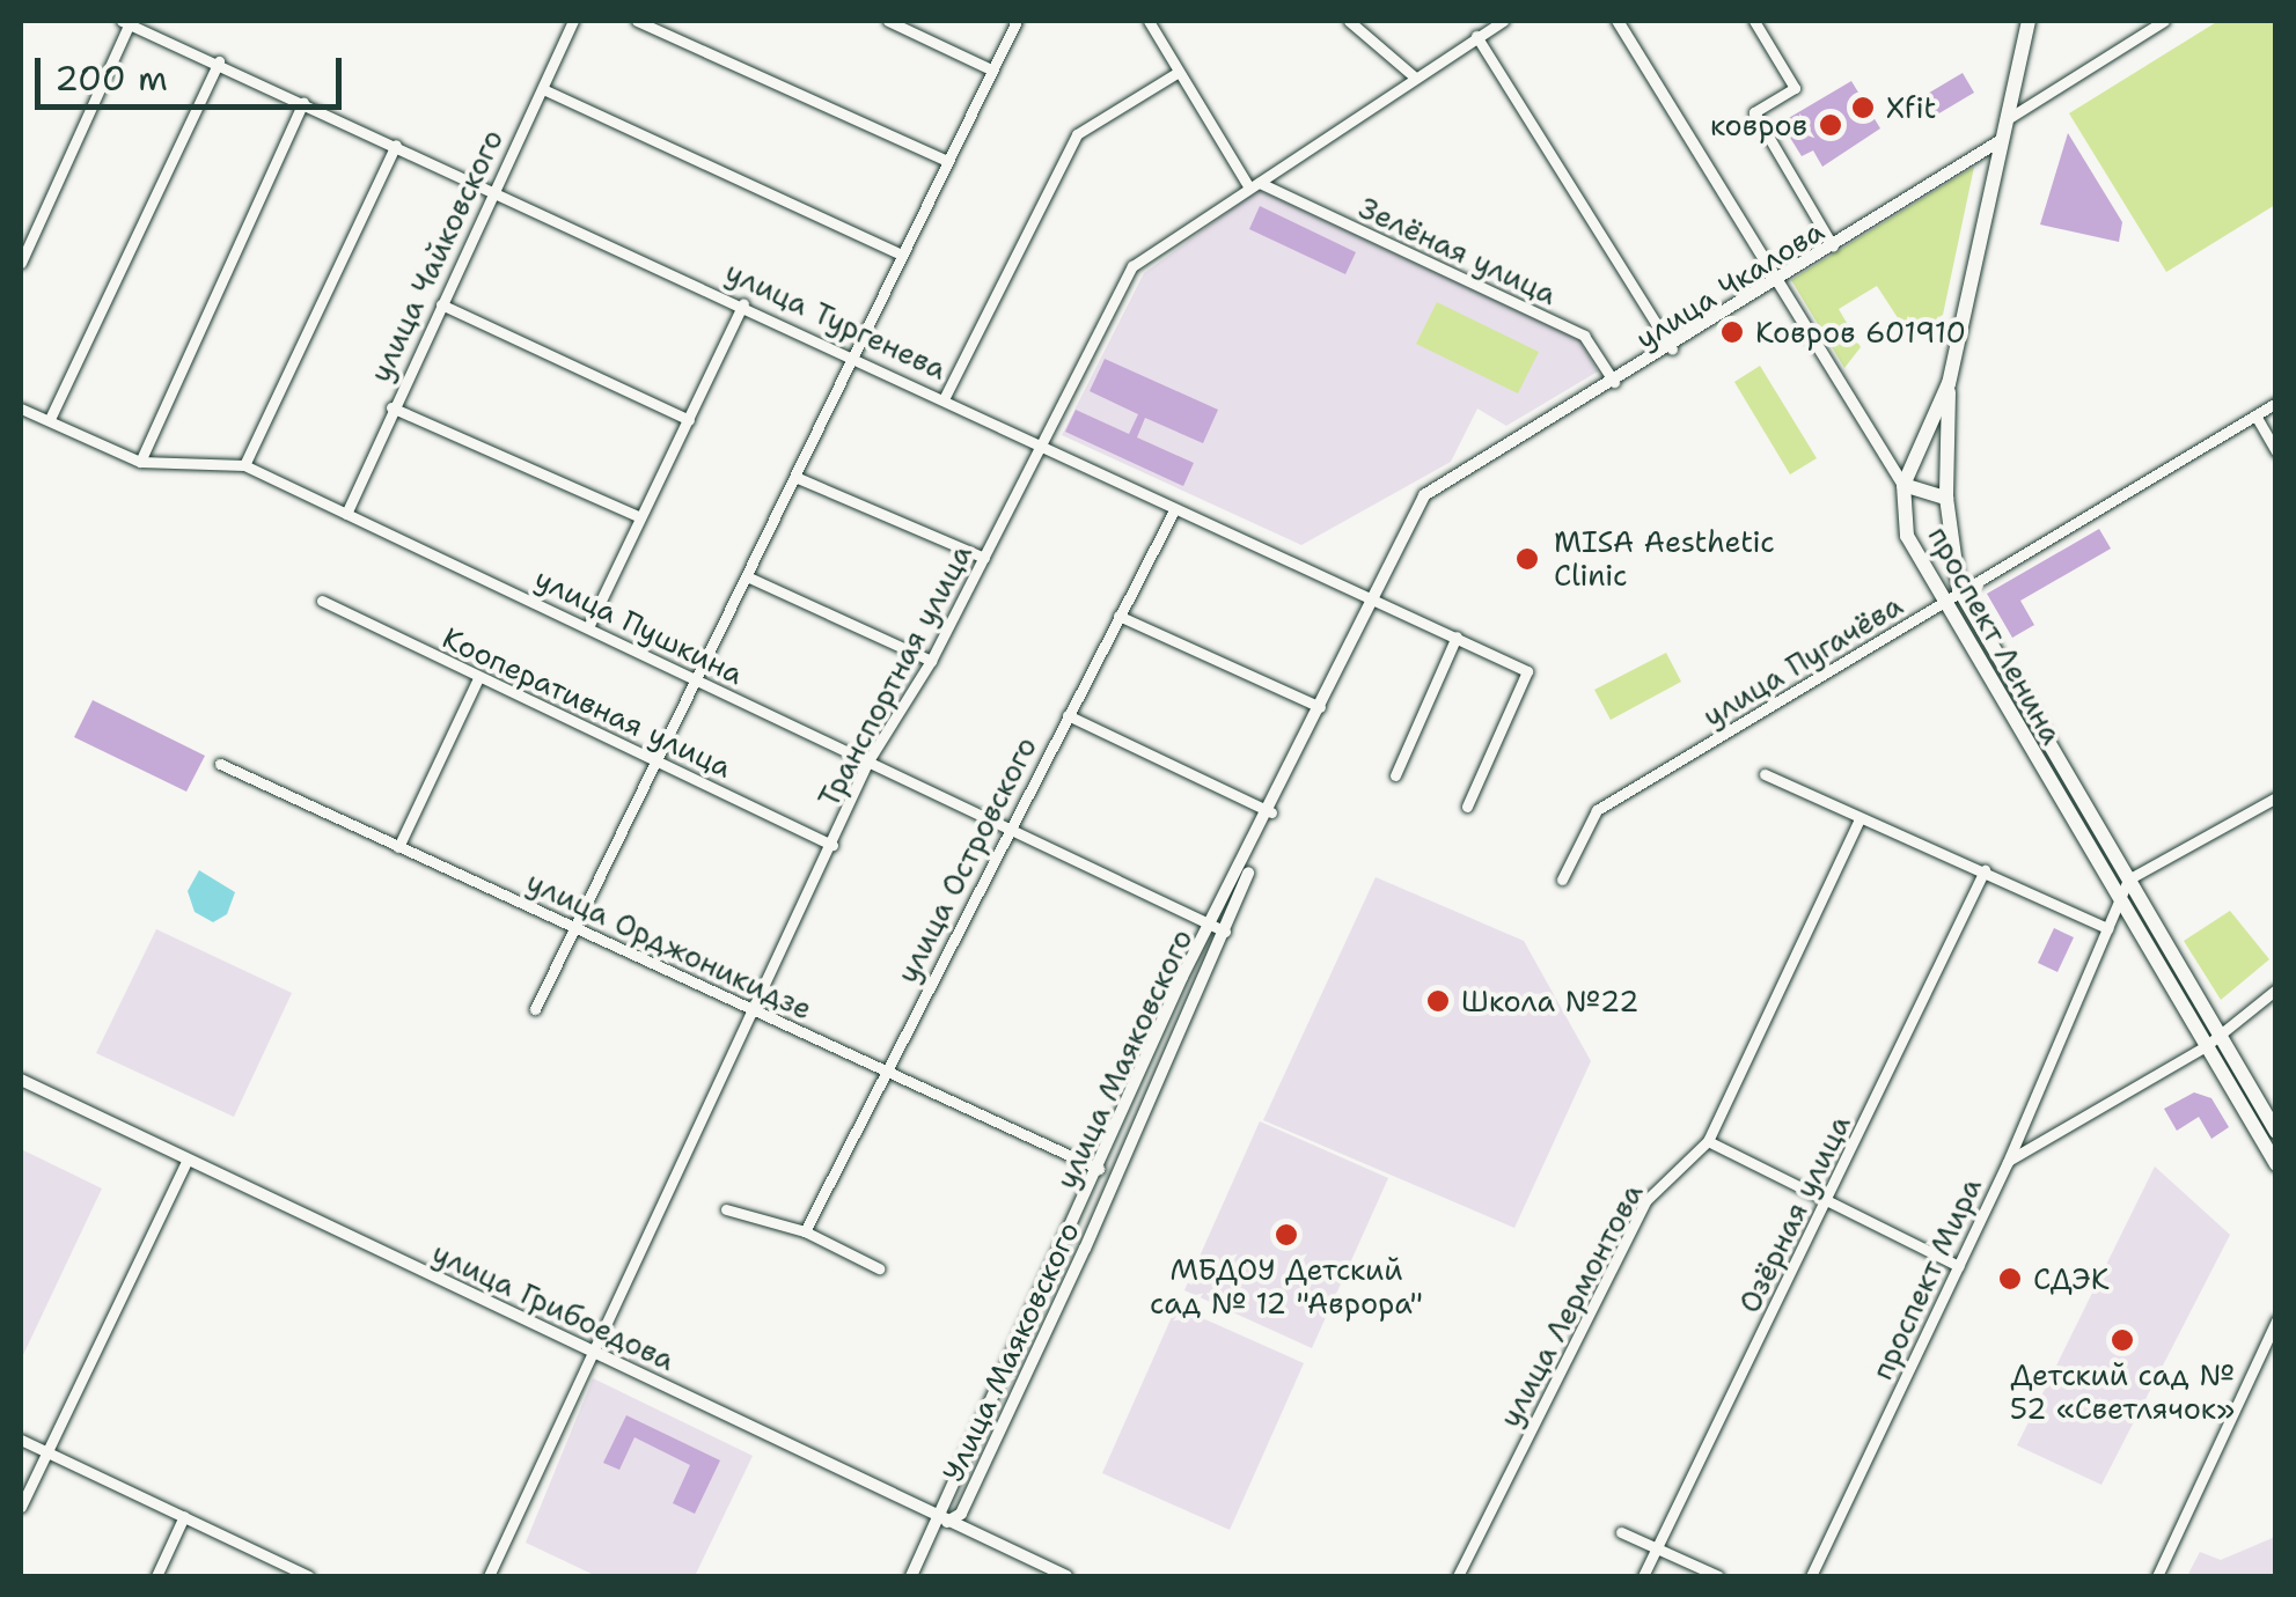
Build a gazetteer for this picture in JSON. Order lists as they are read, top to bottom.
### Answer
{
  "streets": {
    "main road": ["проспект Ленина"],
    "street": [
      "Зелёная улица",
      "улица Чайковского",
      "улица Чкалова",
      "улица Тургенева",
      "улица Пушкина",
      "улица Пугачёва",
      "Транспортная улица",
      "Кооперативная улица",
      "улица Островского",
      "улица Орджоникидзе",
      "улица Маяковского",
      "Озёрная улица",
      "проспект Мира",
      "улица Лермонтова",
      "улица Грибоедова",
      "Улица Маяковского"
    ]
  },
  "crossings": [
    ["Зелёная улица", "улица Чкалова"],
    ["Зелёная улица", "Транспортная улица"],
    ["улица Чайковского", "улица Тургенева"],
    ["улица Чайковского", "улица Пушкина"],
    ["улица Чкалова", "улица Маяковского"],
    ["улица Тургенева", "Транспортная улица"],
    ["улица Тургенева", "улица Островского"],
    ["улица Тургенева", "улица Маяковского"],
    ["улица Пушкина", "Транспортная улица"],
    ["улица Пушкина", "улица Островского"],
    ["улица Пушкина", "улица Маяковского"],
    ["улица Пушкина", "Улица Маяковского"],
    ["проспект Ленина", "улица Пугачёва"],
    ["проспект Ленина", "проспект Мира"],
    ["Транспортная улица", "Кооперативная улица"],
    ["Транспортная улица", "улица Орджоникидзе"],
    ["Транспортная улица", "улица Грибоедова"],
    ["улица Островского", "улица Орджоникидзе"],
    ["улица Орджоникидзе", "улица Маяковского"],
    ["улица Маяковского", "улица Грибоедова"],
    ["улица Маяковского", "Улица Маяковского"],
    ["улица Грибоедова", "Улица Маяковского"]
  ],
  "places": [
    "Xfit",
    "ковров",
    "Ковров 601910",
    "MISA Aesthetic Clinic",
    "Школа №22",
    "МБДОУ Детский сад № 12 \"Аврора\"",
    "СДЭК",
    "Детский сад № 52 «Светлячок»"
  ],
  "scale_bar": "200 m"
}
